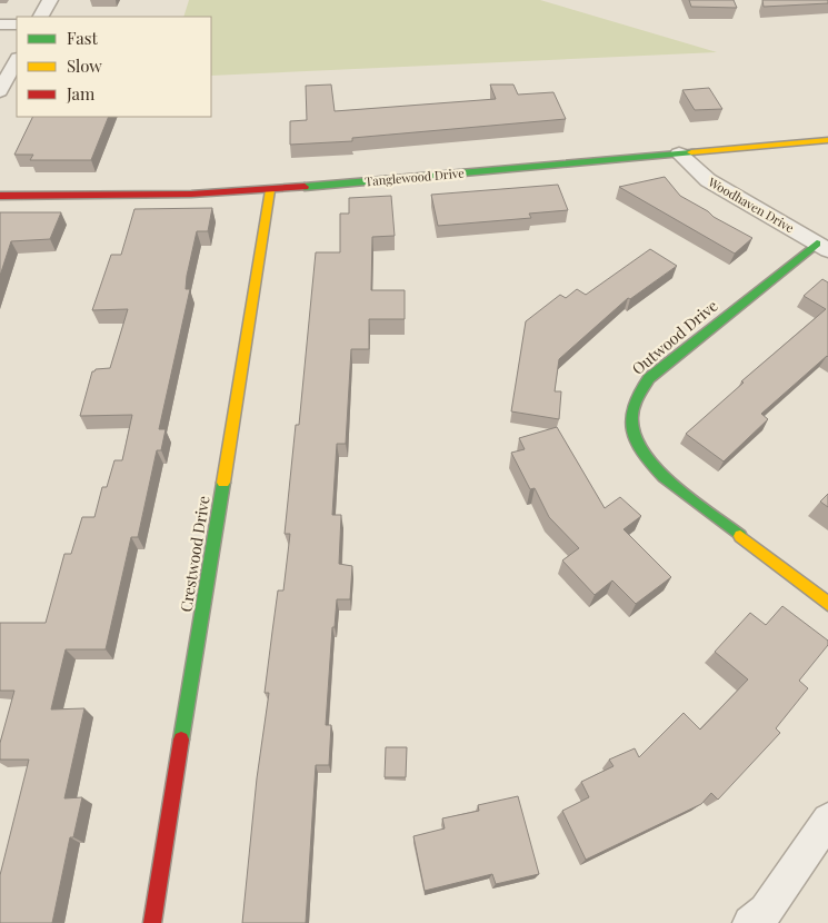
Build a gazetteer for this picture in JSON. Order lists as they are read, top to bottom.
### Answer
{
  "streets": {
    "street": [
      "Tanglewood Drive",
      "Woodhaven Drive",
      "Outwood Drive",
      "Crestwood Drive"
    ]
  },
  "crossings": [
    ["Tanglewood Drive", "Woodhaven Drive"],
    ["Tanglewood Drive", "Crestwood Drive"],
    ["Woodhaven Drive", "Outwood Drive"]
  ],
  "legend": ["Fast", "Slow", "Jam"]
}
